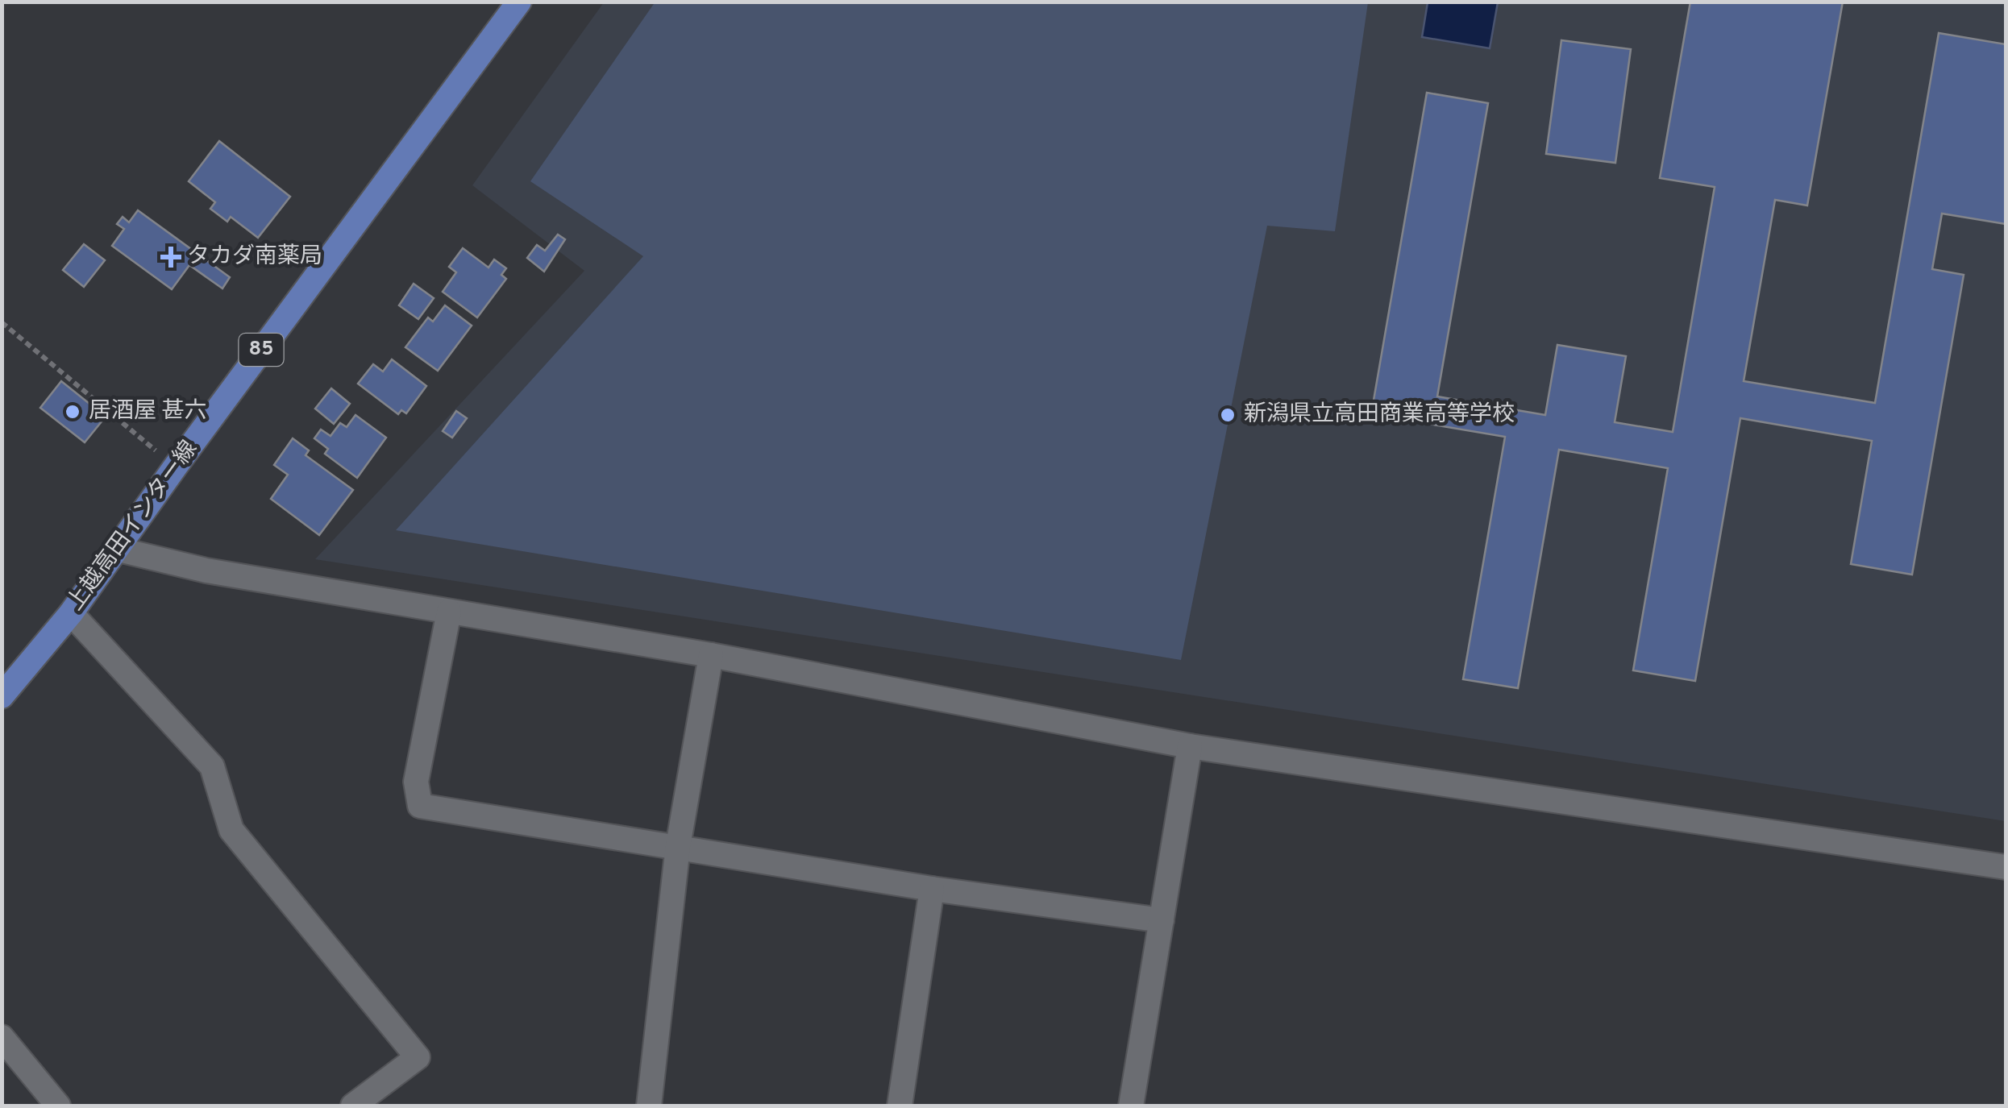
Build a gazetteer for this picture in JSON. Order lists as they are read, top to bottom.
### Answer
{
  "streets": {
    "main road": ["85", "上越高田インター線"]
  },
  "places": {
    "health": ["タカダ南薬局"],
    "other": ["居酒屋 甚六", "新潟県立高田商業高等学校"]
  }
}
